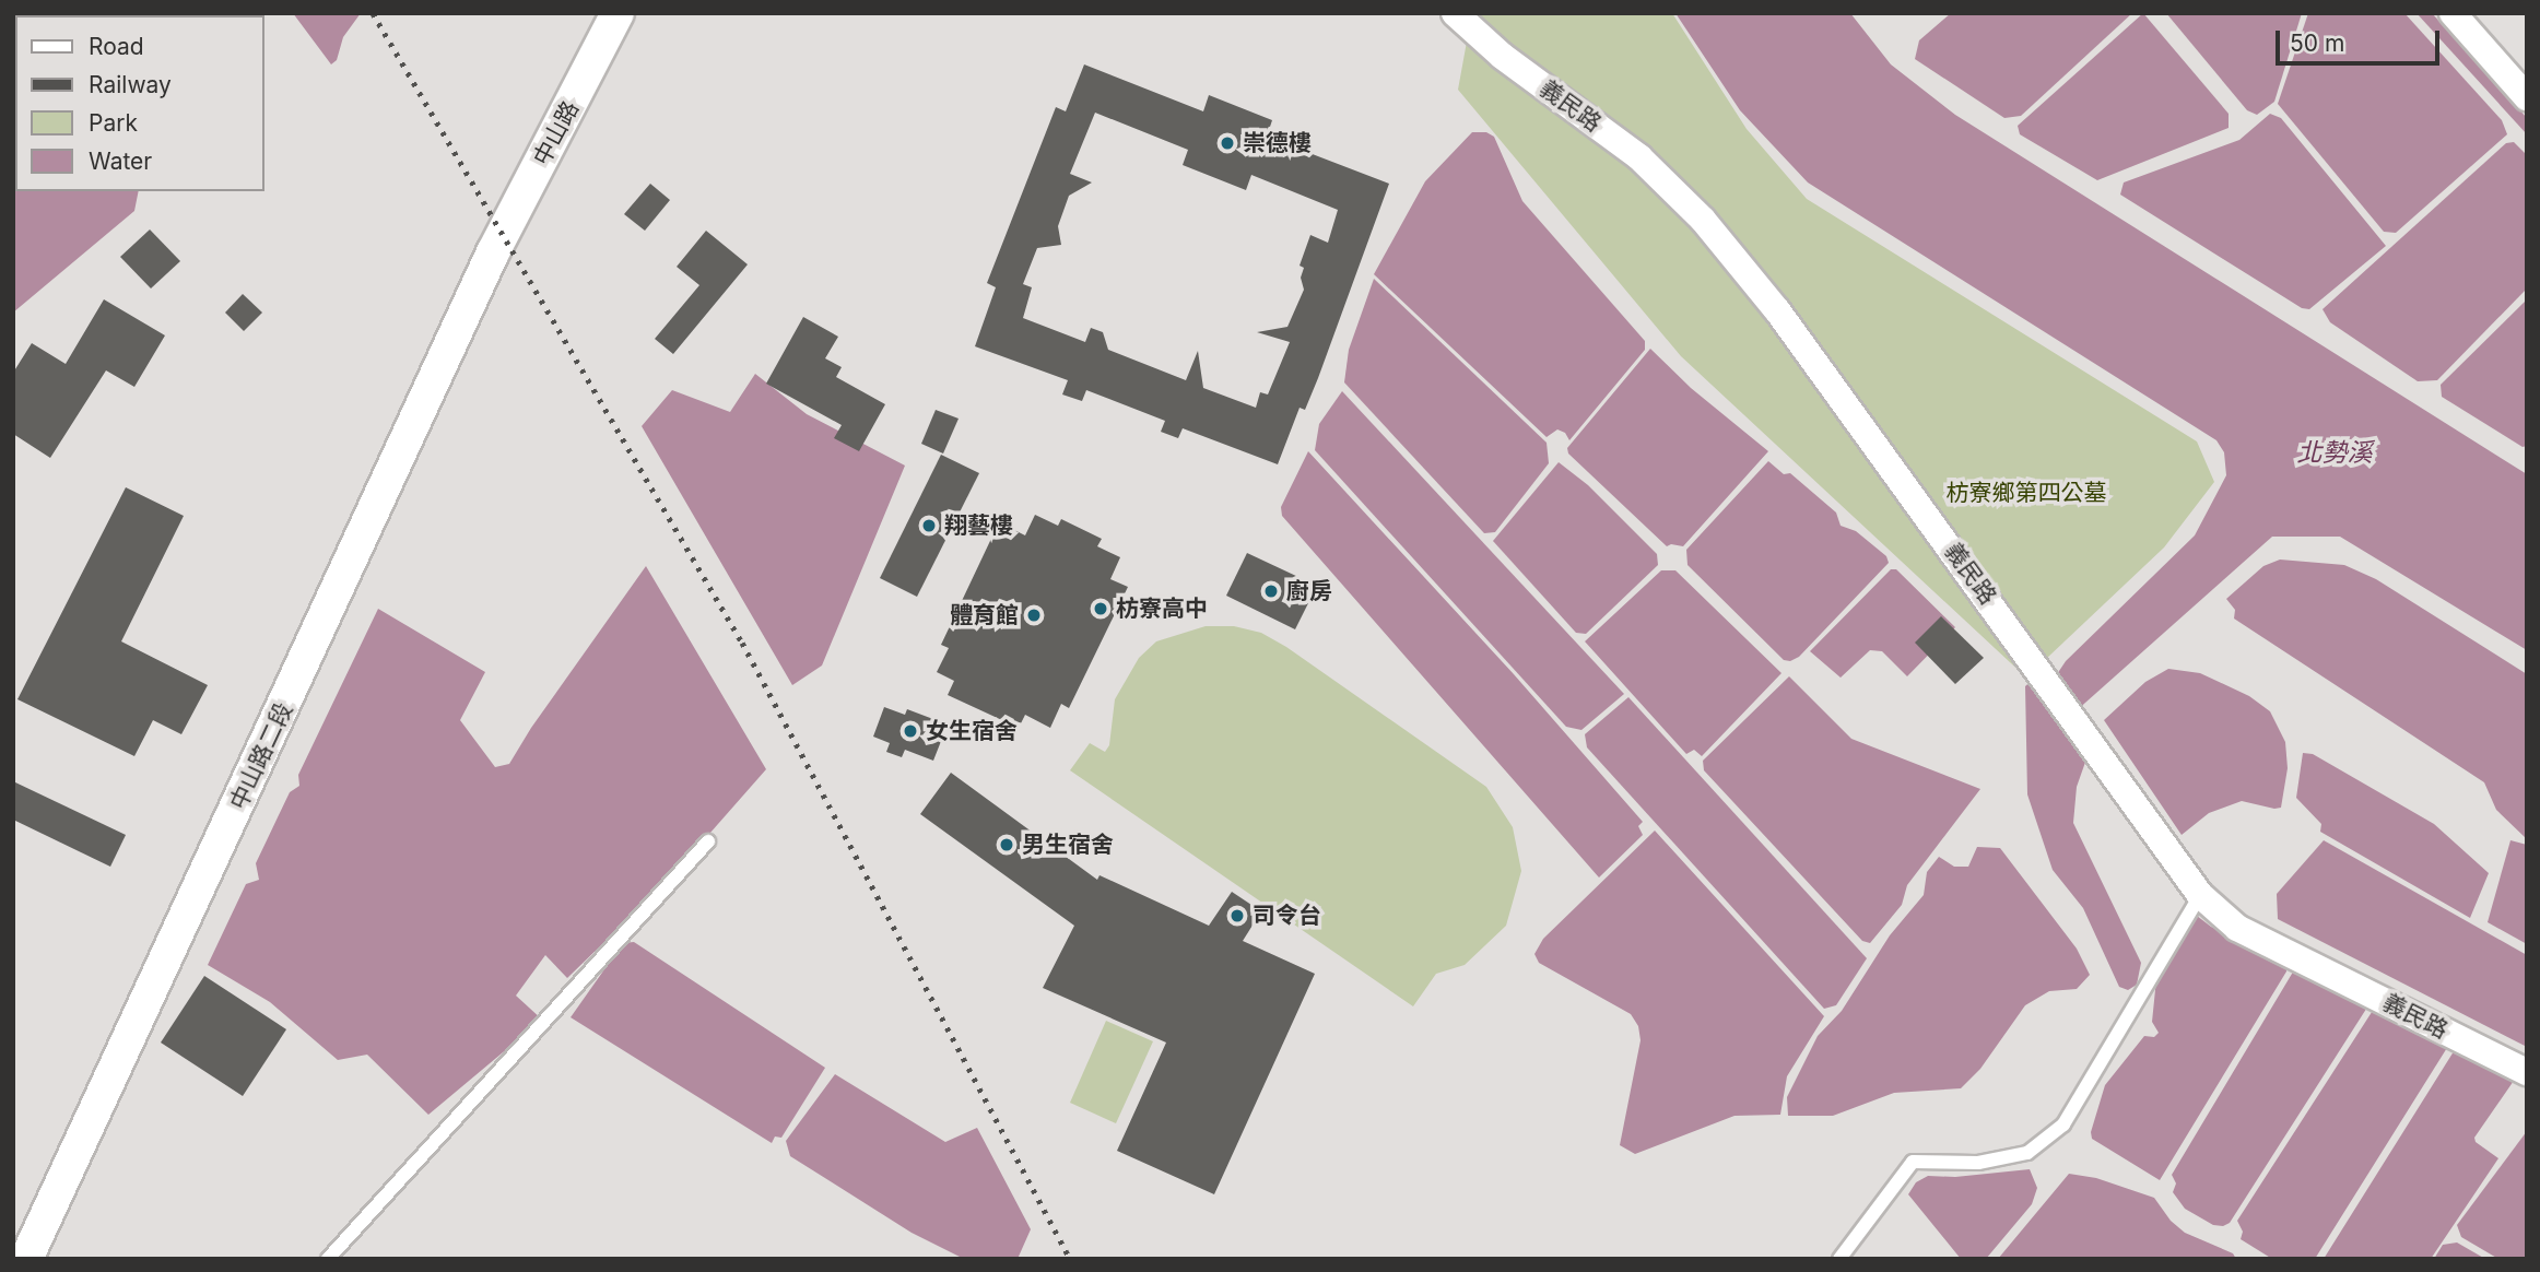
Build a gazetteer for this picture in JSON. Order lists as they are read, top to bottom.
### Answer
{
  "streets": {
    "street": ["義民路", "中山路", "中山路二段"]
  },
  "crossings": [
    ["中山路", "中山路二段"]
  ],
  "water": ["北勢溪"],
  "parks": ["枋寮鄉第四公墓"],
  "places": [
    "崇德樓",
    "翔藝樓",
    "廚房",
    "枋寮高中",
    "體育館",
    "女生宿舍",
    "男生宿舍",
    "司令台"
  ],
  "legend": [
    "Road",
    "Railway",
    "Park",
    "Water"
  ],
  "scale_bar": "50 m"
}
